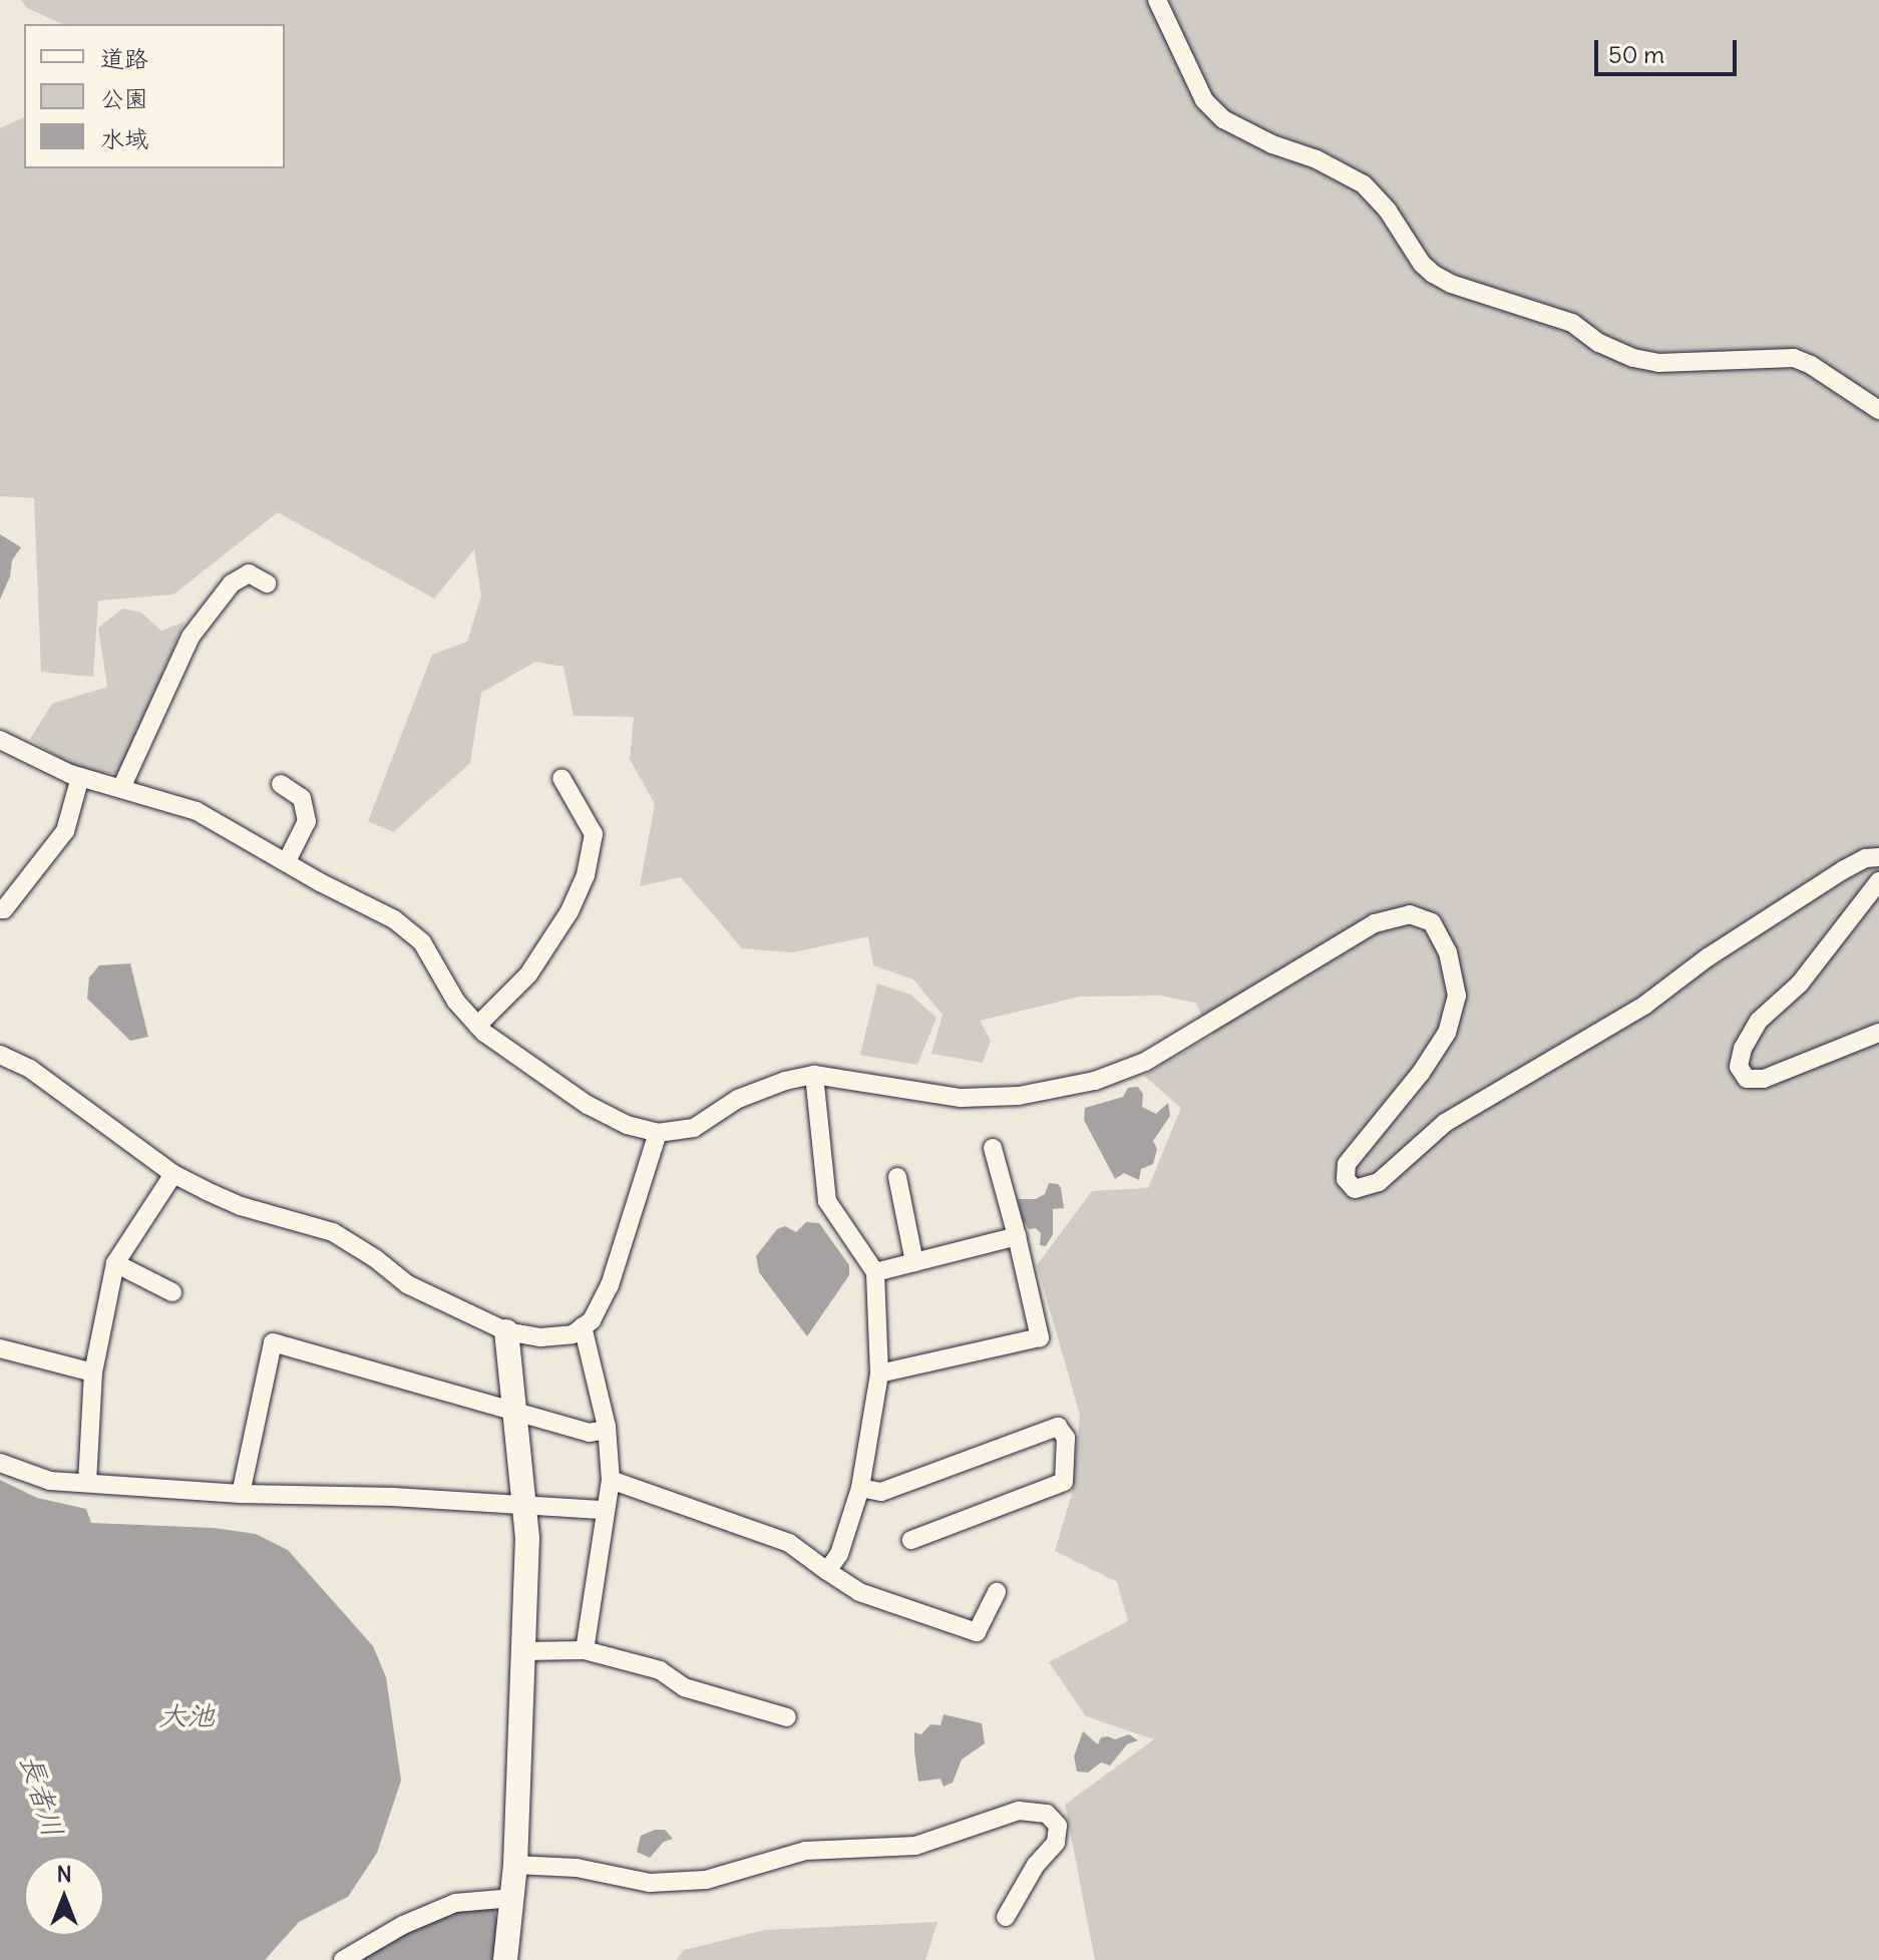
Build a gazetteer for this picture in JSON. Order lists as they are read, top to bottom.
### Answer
{
  "water": ["大池", "長者川"],
  "legend": ["道路", "公園", "水域"],
  "scale_bar": "50 m",
  "north": "top"
}
